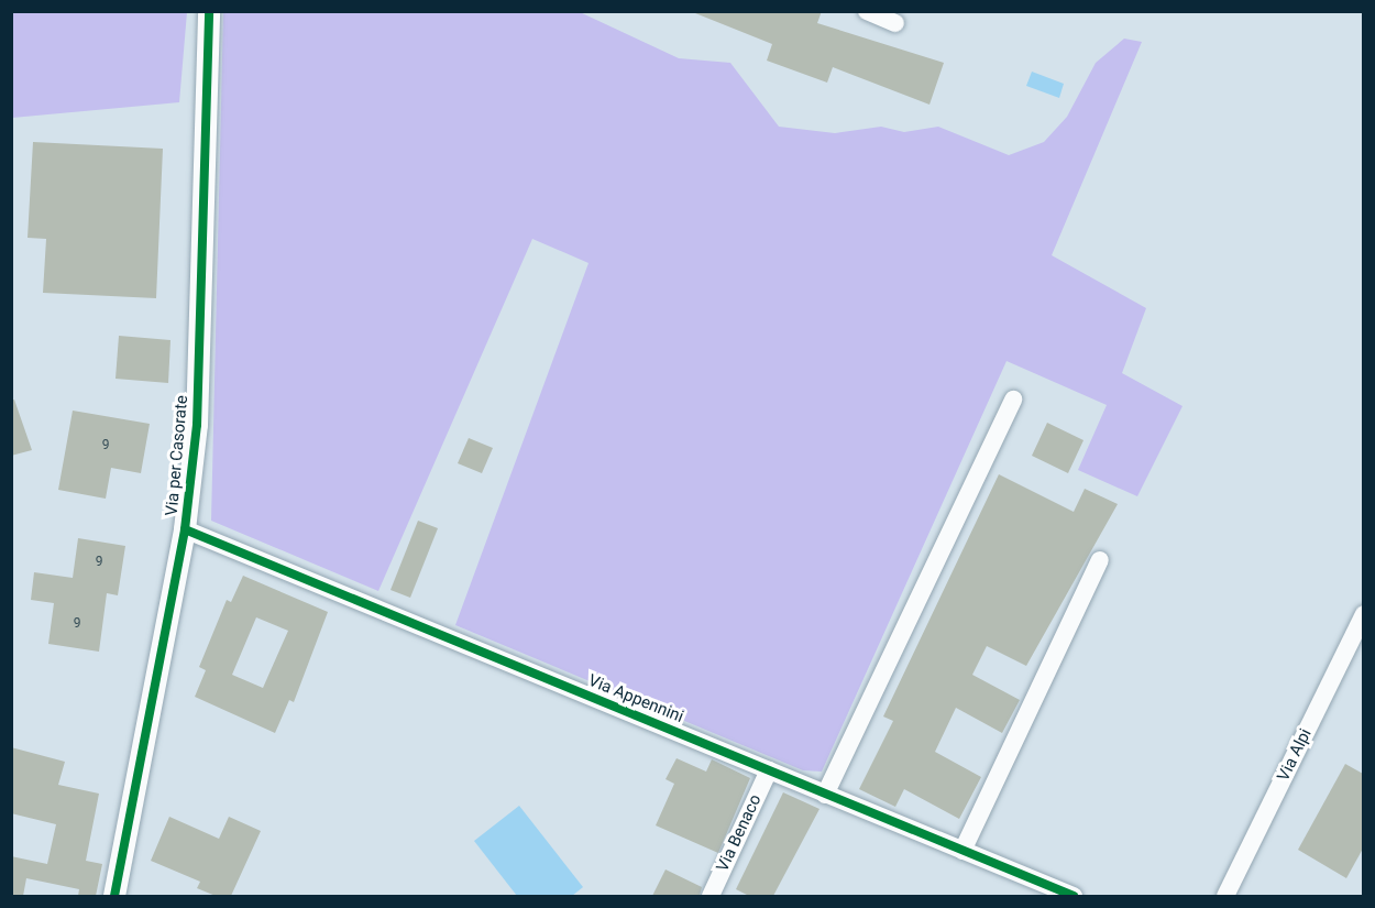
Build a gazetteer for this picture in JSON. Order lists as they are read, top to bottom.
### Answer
{
  "streets": {
    "street": [
      "Via per Casorate",
      "Via Appennini",
      "Via Alpi",
      "Via Benaco"
    ]
  },
  "crossings": [
    ["Via per Casorate", "Via Appennini"],
    ["Via Appennini", "Via Benaco"]
  ],
  "house_numbers": ["9", "9", "9"]
}
